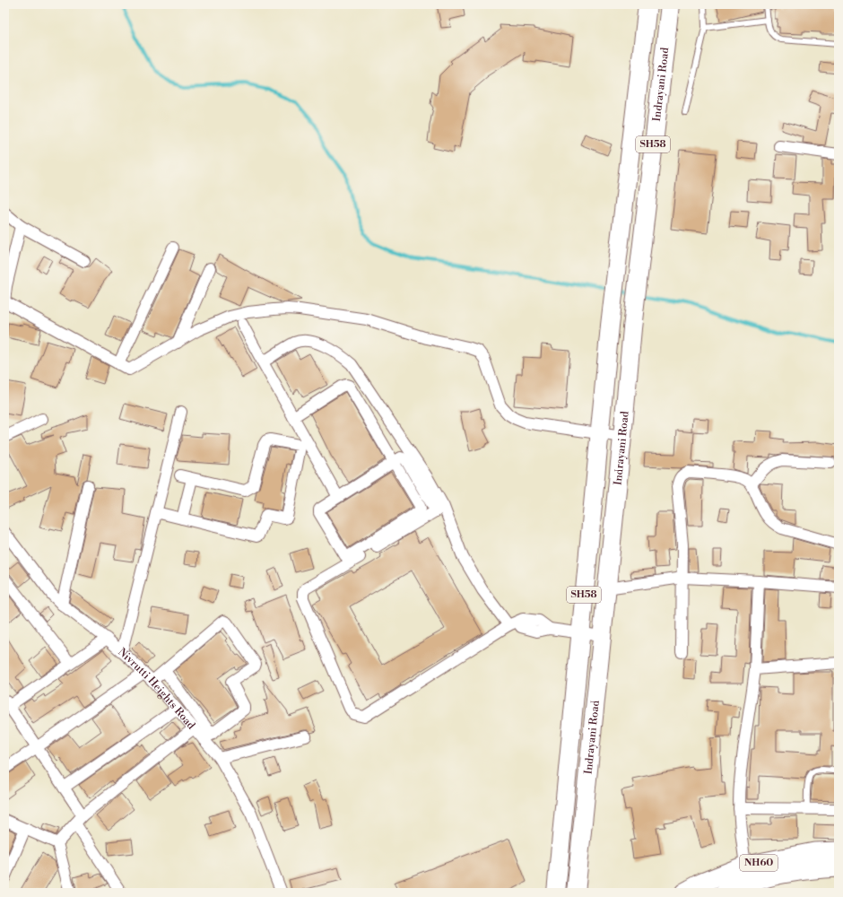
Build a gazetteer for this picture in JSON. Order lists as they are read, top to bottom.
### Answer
{
  "streets": {
    "highway": ["NH60"],
    "main road": ["Indrayani Road", "SH58"],
    "street": ["Nivrutti Heights Road"]
  }
}
